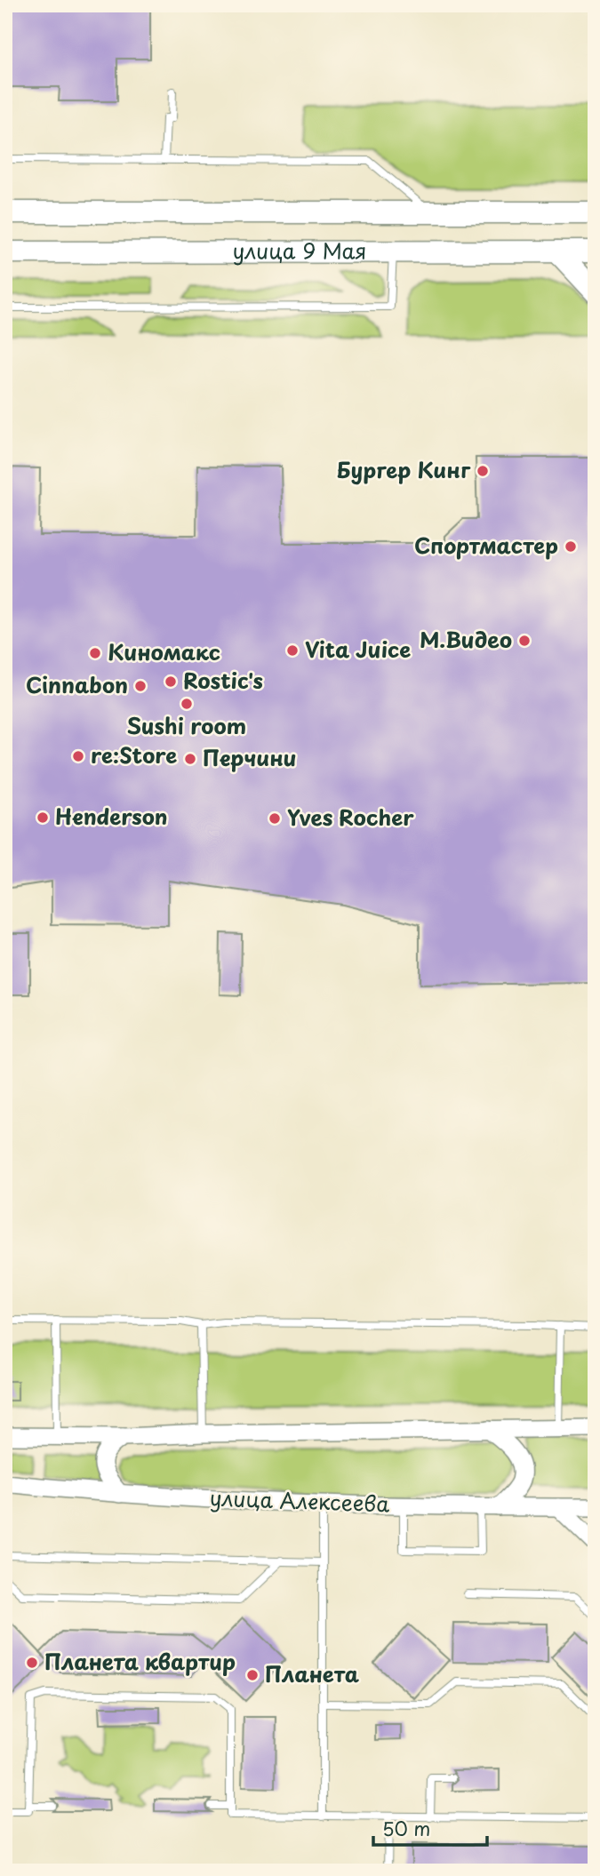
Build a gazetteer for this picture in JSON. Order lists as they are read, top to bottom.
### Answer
{
  "streets": {
    "main road": ["улица 9 Мая"],
    "street": ["улица Алексеева"]
  },
  "places": [
    "Бургер Кинг",
    "Спортмастер",
    "М.Видео",
    "Vita Juice",
    "Киномакс",
    "Rostic's",
    "Cinnabon",
    "Sushi room",
    "re:Store",
    "Перчини",
    "Henderson",
    "Yves Rocher",
    "Планета квартир",
    "Планета"
  ],
  "scale_bar": "50 m"
}
